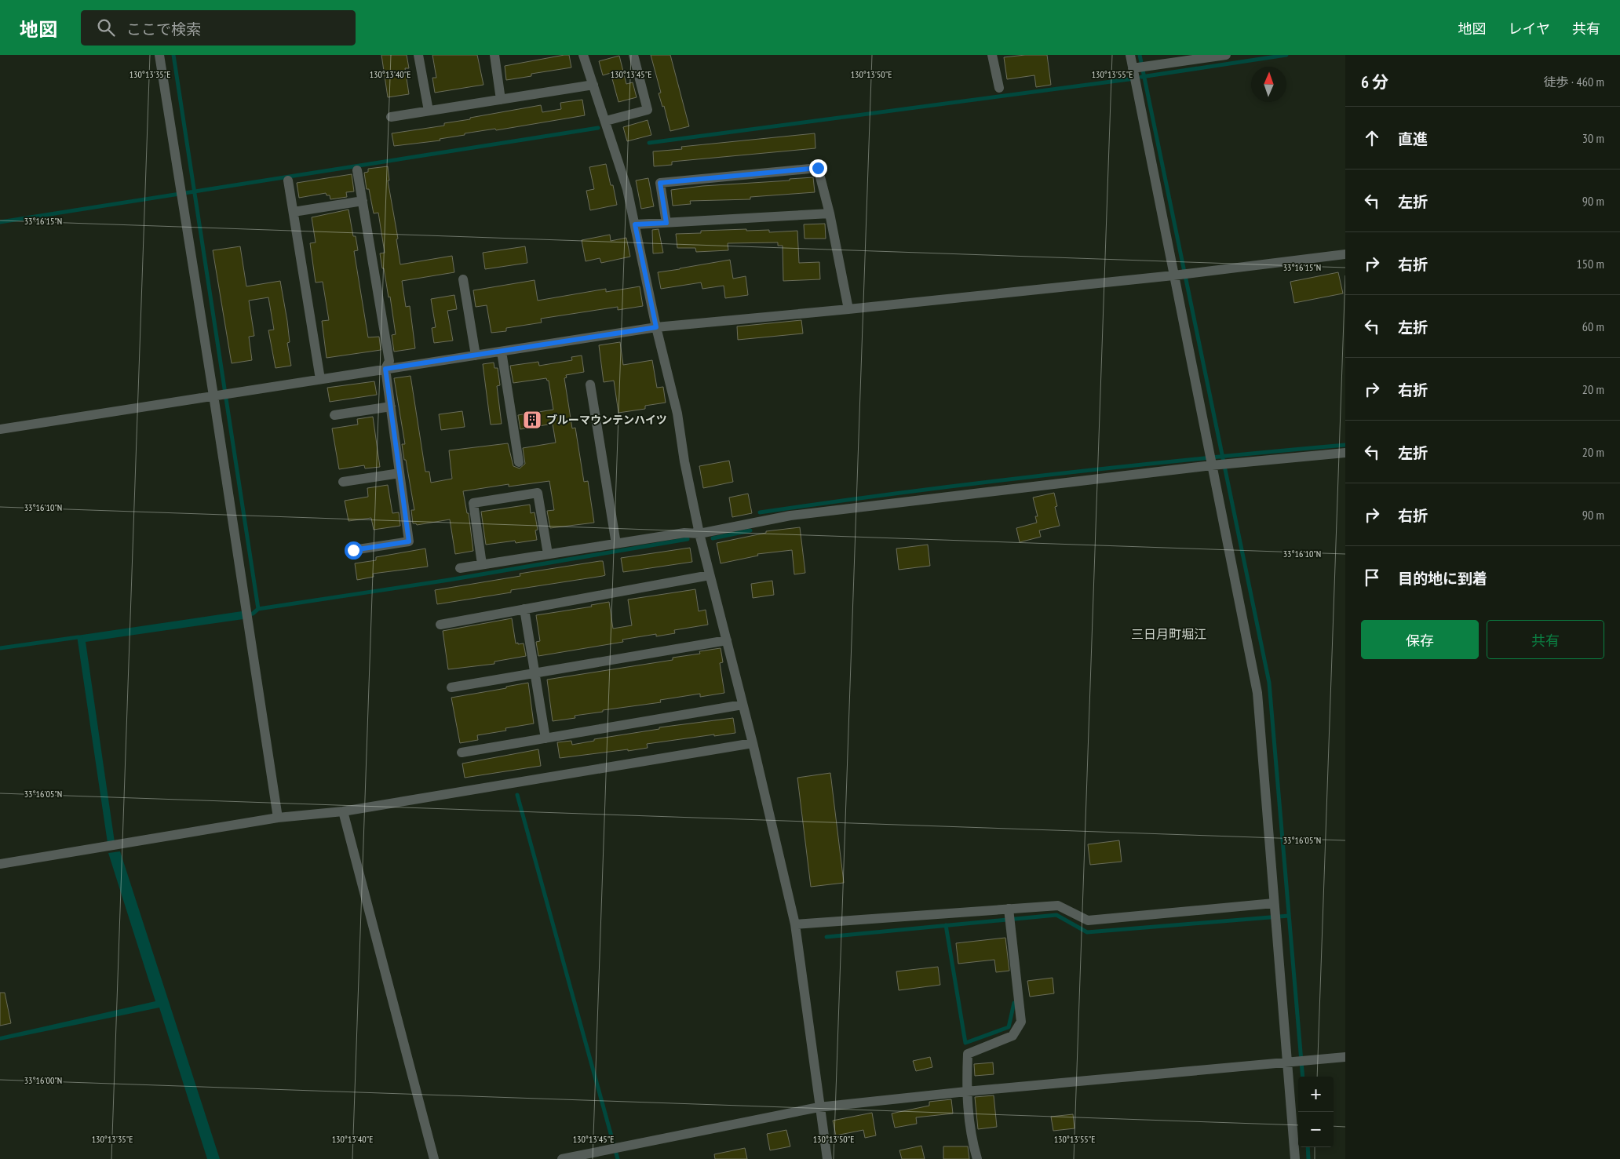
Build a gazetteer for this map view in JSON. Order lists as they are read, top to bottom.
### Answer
{
  "districts": ["三日月町堀江"],
  "places": {
    "building": ["ブルーマウンテンハイツ"]
  },
  "north": "top",
  "page": {
    "header": "地図",
    "search": "ここで検索",
    "nav": ["地図", "レイヤ", "共有"],
    "heading": ["6 分", "徒歩 · 460 m"],
    "list": [
      ["直進", "30 m"],
      ["左折", "90 m"],
      ["右折", "150 m"],
      ["左折", "60 m"],
      ["右折", "20 m"],
      ["左折", "20 m"],
      ["右折", "90 m"],
      "目的地に到着"
    ],
    "buttons": ["保存", "共有"],
    "map_buttons": ["+", "−"]
  },
  "coordinates": [
    "130°13'35\"E",
    "130°13'40\"E",
    "130°13'45\"E",
    "130°13'50\"E",
    "130°13'55\"E",
    "33°16'15\"N",
    "33°16'10\"N",
    "33°16'05\"N",
    "33°16'00\"N"
  ]
}
